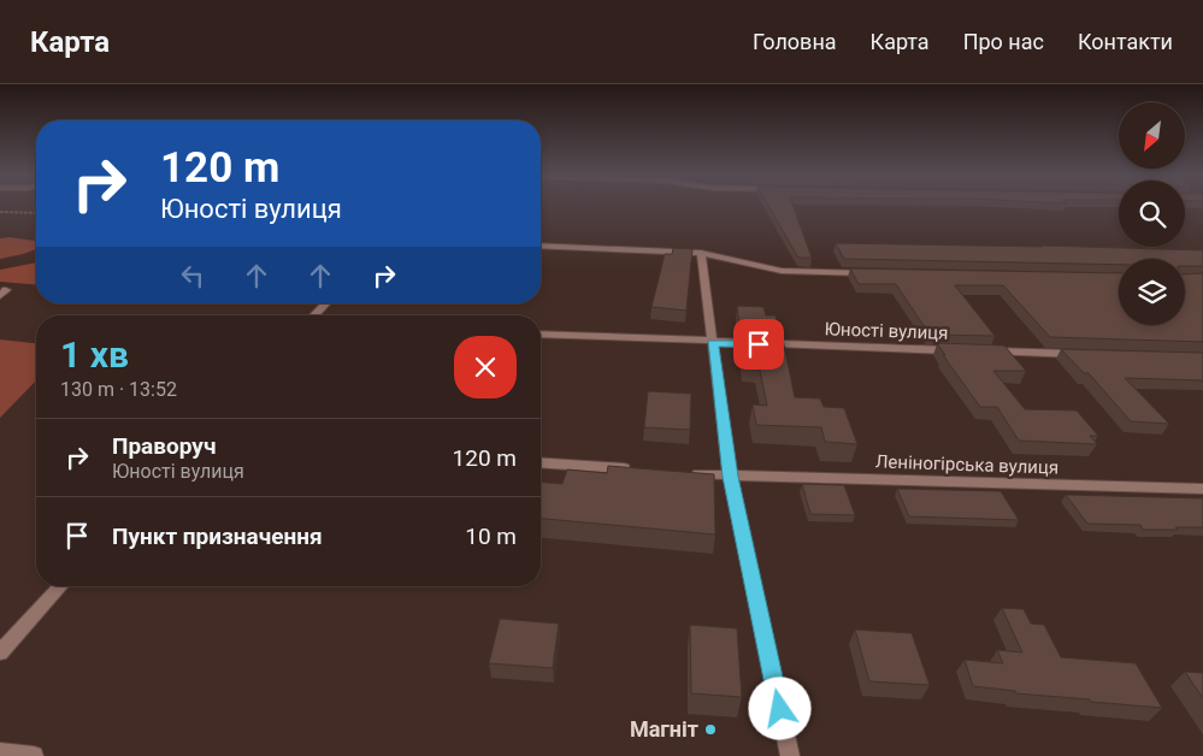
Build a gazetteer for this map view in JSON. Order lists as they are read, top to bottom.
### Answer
{
  "streets": {
    "street": ["Юності вулиця", "Леніногірська вулиця"]
  },
  "places": ["Магніт"],
  "north": "bottom left",
  "page": {
    "header": "Карта",
    "nav": [
      "Головна",
      "Карта",
      "Про нас",
      "Контакти"
    ],
    "turn": ["120 m", "Юності вулиця"],
    "heading": ["1 хв", "130 m · 13:52"],
    "list": [
      {
        "name": "Праворуч",
        "note": "Юності вулиця",
        "value": "120 m"
      },
      {
        "name": "Пункт призначення",
        "value": "10 m"
      }
    ]
  }
}
